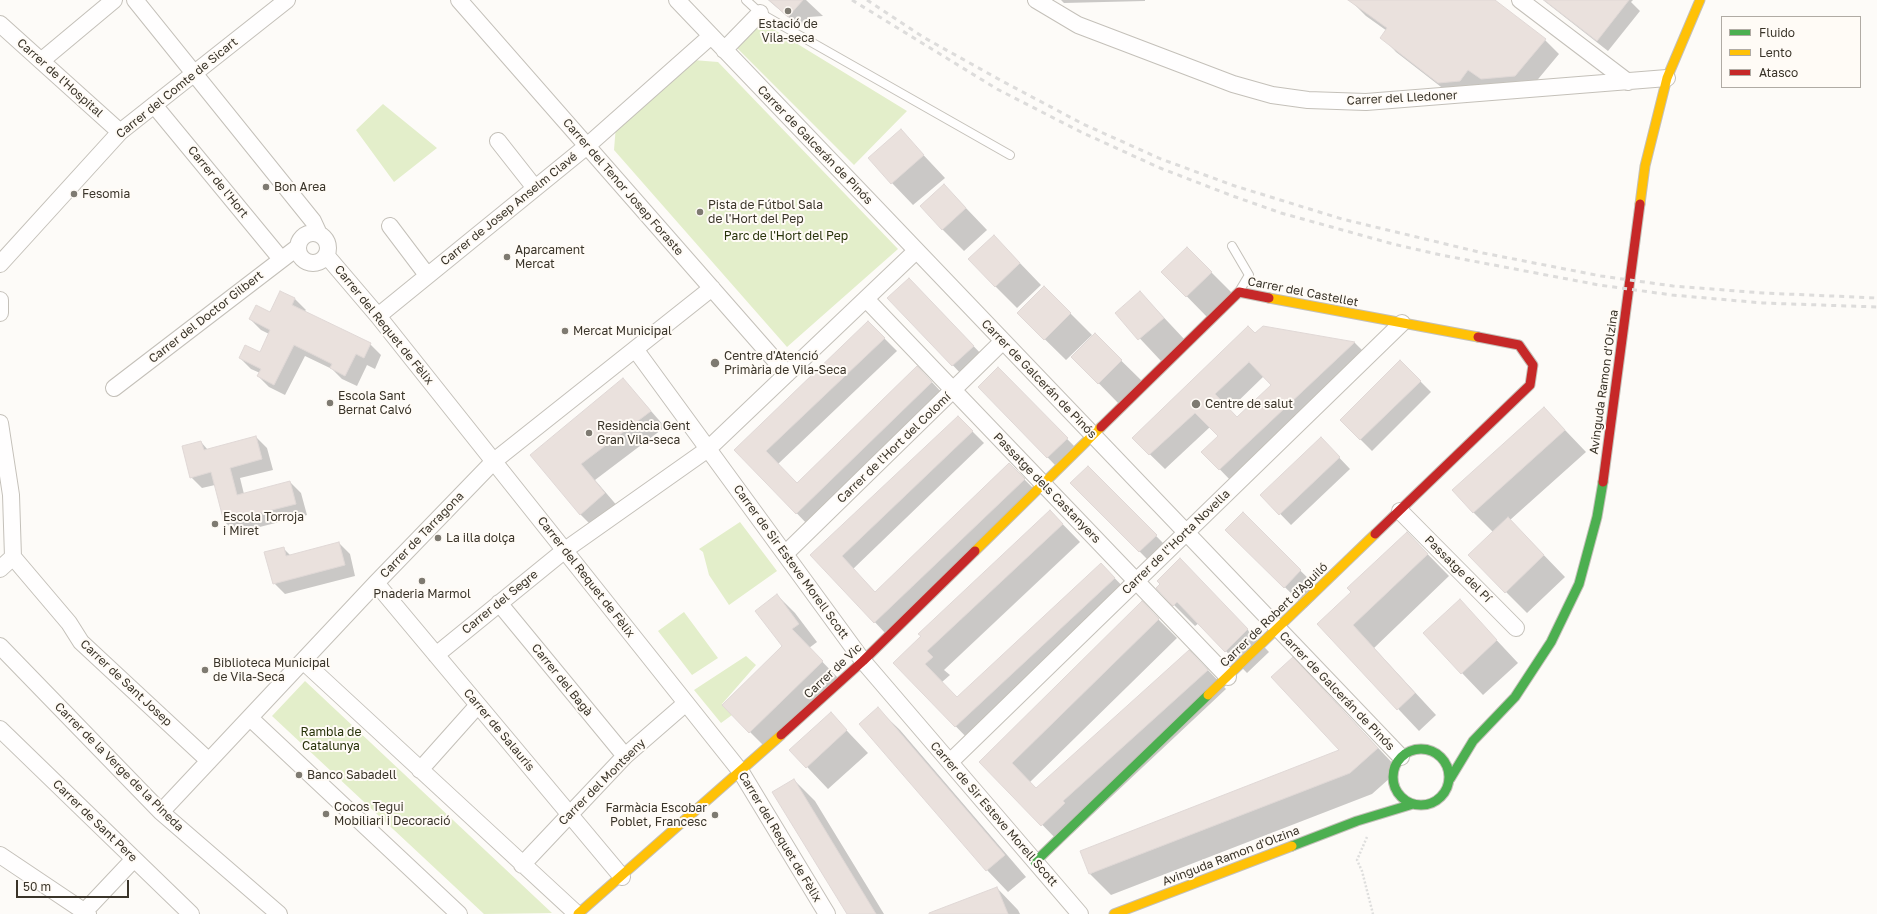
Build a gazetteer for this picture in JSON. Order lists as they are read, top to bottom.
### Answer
{
  "streets": {
    "street": [
      "Carrer de l'Hospital",
      "Carrer del Comte de Sicart",
      "Carrer del Lledoner",
      "Carrer de Galcerán de Pinós",
      "Carrer de l'Hort",
      "Carrer del Tenor Josep Foraste",
      "Carrer de Josep Anselm Clavé",
      "Carrer del Castellet",
      "Carrer del Doctor Gilbert",
      "Carrer del Requet de Fèlix",
      "Avinguda Ramon d'Olzina",
      "Carrer de l'Hort del Colomí",
      "Passatge dels Castanyers",
      "Carrer de Tarragona",
      "Carrer de l''Horta Novella",
      "Carrer de Sir Esteve Morell Scott",
      "Passatge del Pí",
      "Carrer del Segre",
      "Carrer de Robert d'Aguiló",
      "Carrer de Vic",
      "Carrer del Bagà",
      "Carrer de Sant Josep",
      "Carrer de Salauris",
      "Carrer de la Verge de la Pineda",
      "Carrer del Montseny",
      "Carrer de Sant Pere"
    ]
  },
  "crossings": [
    ["Carrer de l'Hospital", "Carrer del Comte de Sicart"],
    ["Carrer del Comte de Sicart", "Carrer de l'Hort"],
    ["Carrer del Lledoner", "Avinguda Ramon d'Olzina"],
    ["Carrer de Galcerán de Pinós", "Carrer de Josep Anselm Clavé"],
    ["Carrer de Galcerán de Pinós", "Carrer del Castellet"],
    ["Carrer de Galcerán de Pinós", "Avinguda Ramon d'Olzina"],
    ["Carrer de Galcerán de Pinós", "Carrer de l'Hort del Colomí"],
    ["Carrer de Galcerán de Pinós", "Carrer de l''Horta Novella"],
    ["Carrer de Galcerán de Pinós", "Carrer del Segre"],
    ["Carrer de Galcerán de Pinós", "Carrer de Robert d'Aguiló"],
    ["Carrer de Galcerán de Pinós", "Carrer de Vic"],
    ["Carrer de l'Hort", "Carrer del Doctor Gilbert"],
    ["Carrer del Tenor Josep Foraste", "Carrer de Josep Anselm Clavé"],
    ["Carrer del Tenor Josep Foraste", "Carrer de Tarragona"],
    ["Carrer del Tenor Josep Foraste", "Carrer del Segre"],
    ["Carrer de Josep Anselm Clavé", "Carrer del Requet de Fèlix"],
    ["Carrer del Castellet", "Carrer de l''Horta Novella"],
    ["Carrer del Castellet", "Carrer de Robert d'Aguiló"],
    ["Carrer del Castellet", "Carrer de Vic"],
    ["Carrer del Doctor Gilbert", "Carrer del Requet de Fèlix"],
    ["Carrer del Requet de Fèlix", "Carrer de Tarragona"],
    ["Carrer del Requet de Fèlix", "Carrer del Segre"],
    ["Carrer del Requet de Fèlix", "Carrer de Vic"],
    ["Carrer del Requet de Fèlix", "Carrer del Montseny"],
    ["Carrer de l'Hort del Colomí", "Passatge dels Castanyers"],
    ["Carrer de l'Hort del Colomí", "Carrer de Sir Esteve Morell Scott"],
    ["Passatge dels Castanyers", "Carrer de l''Horta Novella"],
    ["Passatge dels Castanyers", "Carrer del Segre"],
    ["Passatge dels Castanyers", "Carrer de Robert d'Aguiló"],
    ["Passatge dels Castanyers", "Carrer de Vic"],
    ["Carrer de Tarragona", "Carrer de Sir Esteve Morell Scott"],
    ["Carrer de Tarragona", "Carrer de Sant Josep"],
    ["Carrer de Tarragona", "Carrer de Salauris"],
    ["Carrer de Tarragona", "Carrer de la Verge de la Pineda"],
    ["Carrer de l''Horta Novella", "Carrer de Sir Esteve Morell Scott"],
    ["Carrer de Sir Esteve Morell Scott", "Carrer del Segre"],
    ["Carrer de Sir Esteve Morell Scott", "Carrer de Robert d'Aguiló"],
    ["Carrer de Sir Esteve Morell Scott", "Carrer de Vic"],
    ["Passatge del Pí", "Carrer de Robert d'Aguiló"],
    ["Carrer del Segre", "Carrer del Bagà"],
    ["Carrer del Segre", "Carrer de Salauris"],
    ["Carrer de Vic", "Carrer de Salauris"],
    ["Carrer del Bagà", "Carrer del Montseny"],
    ["Carrer de Salauris", "Carrer del Montseny"]
  ],
  "parks": ["Parc de l'Hort del Pep", "Rambla de Catalunya"],
  "places": [
    "Estació de Vila-seca",
    "Bon Area",
    "Fesomia",
    "Pista de Fútbol Sala de l'Hort del Pep",
    "Aparcament Mercat",
    "Mercat Municipal",
    "Centre d'Atenció Primària de Vila-Seca",
    "Escola Sant Bernat Calvó",
    "Centre de salut",
    "Residència Gent Gran Vila-seca",
    "Escola Torroja i Miret",
    "La illa dolça",
    "Pnaderia Marmol",
    "Biblioteca Municipal de Vila-Seca",
    "Banco Sabadell",
    "Cocos Tegui Mobiliari i Decoració",
    "Farmàcia Escobar Poblet, Francesc"
  ],
  "legend": ["Fluido", "Lento", "Atasco"],
  "scale_bar": "50 m"
}
